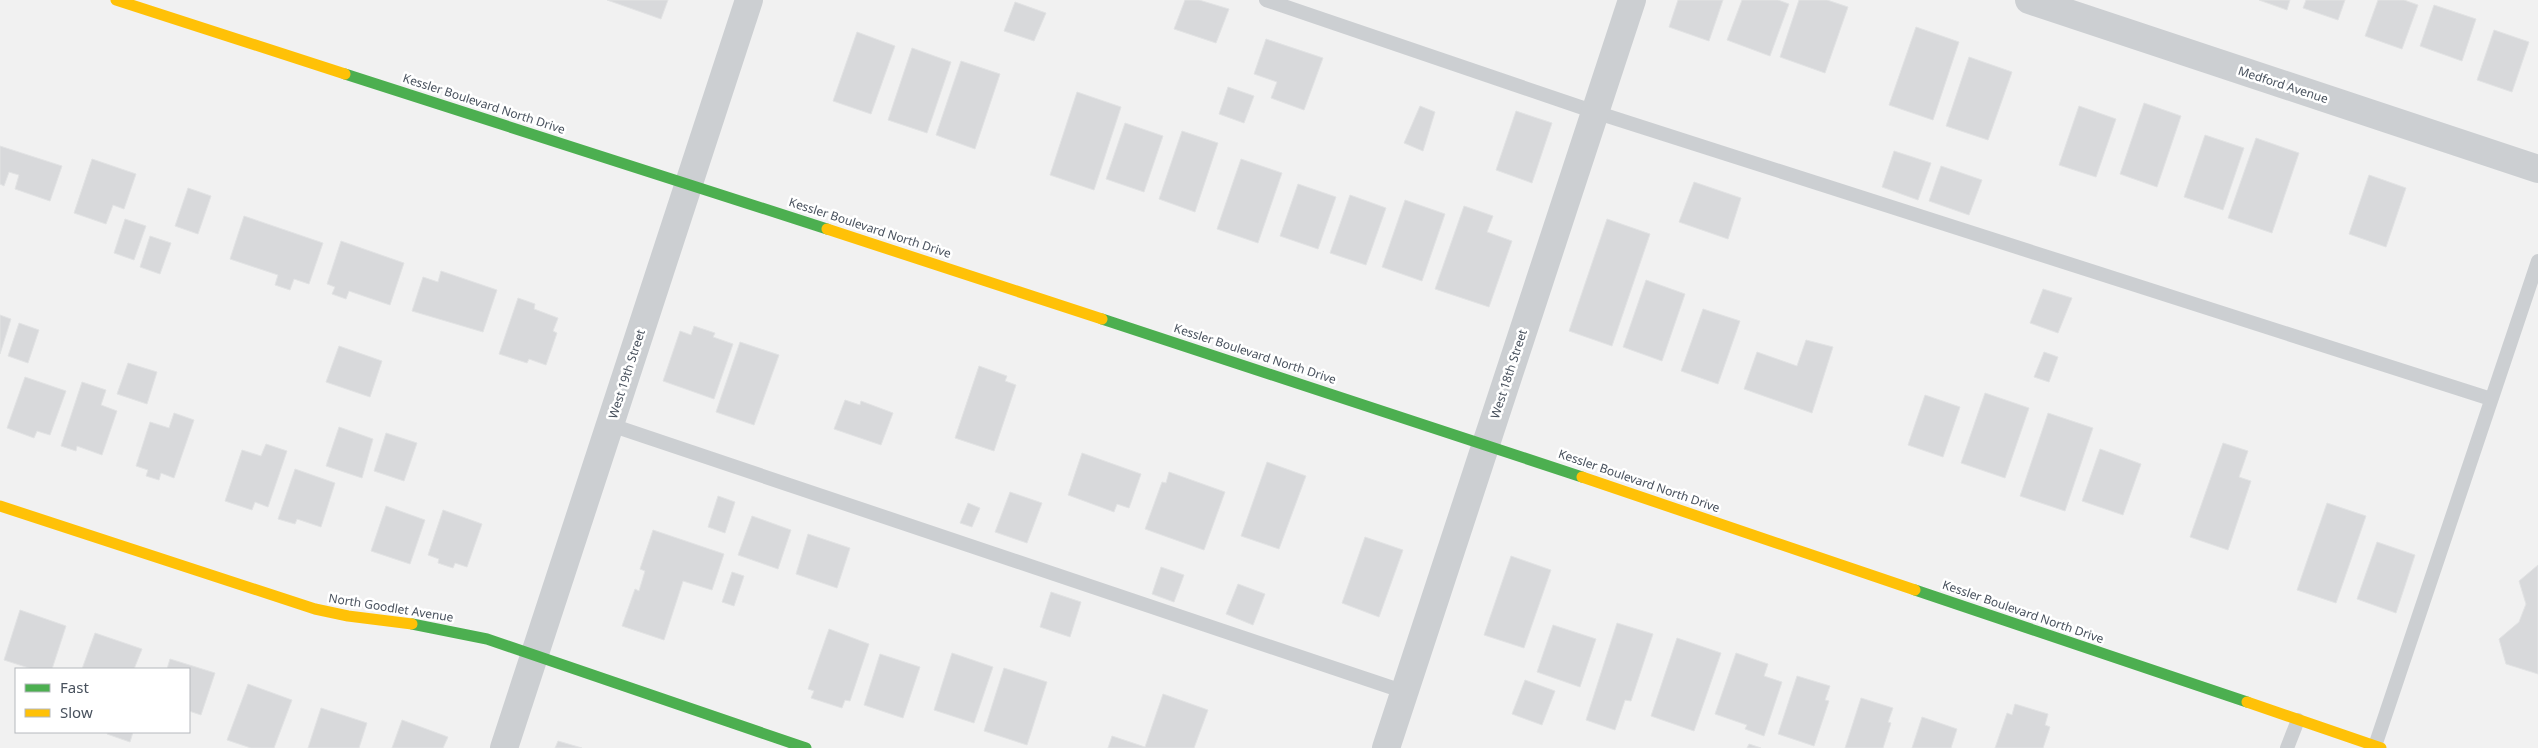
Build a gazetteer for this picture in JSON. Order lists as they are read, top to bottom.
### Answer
{
  "streets": {
    "main road": ["Kessler Boulevard North Drive", "North Goodlet Avenue"],
    "street": ["Medford Avenue", "West 19th Street", "West 18th Street"]
  },
  "crossings": [
    ["Kessler Boulevard North Drive", "West 19th Street"],
    ["Kessler Boulevard North Drive", "West 18th Street"],
    ["West 19th Street", "North Goodlet Avenue"]
  ],
  "legend": ["Fast", "Slow"]
}
